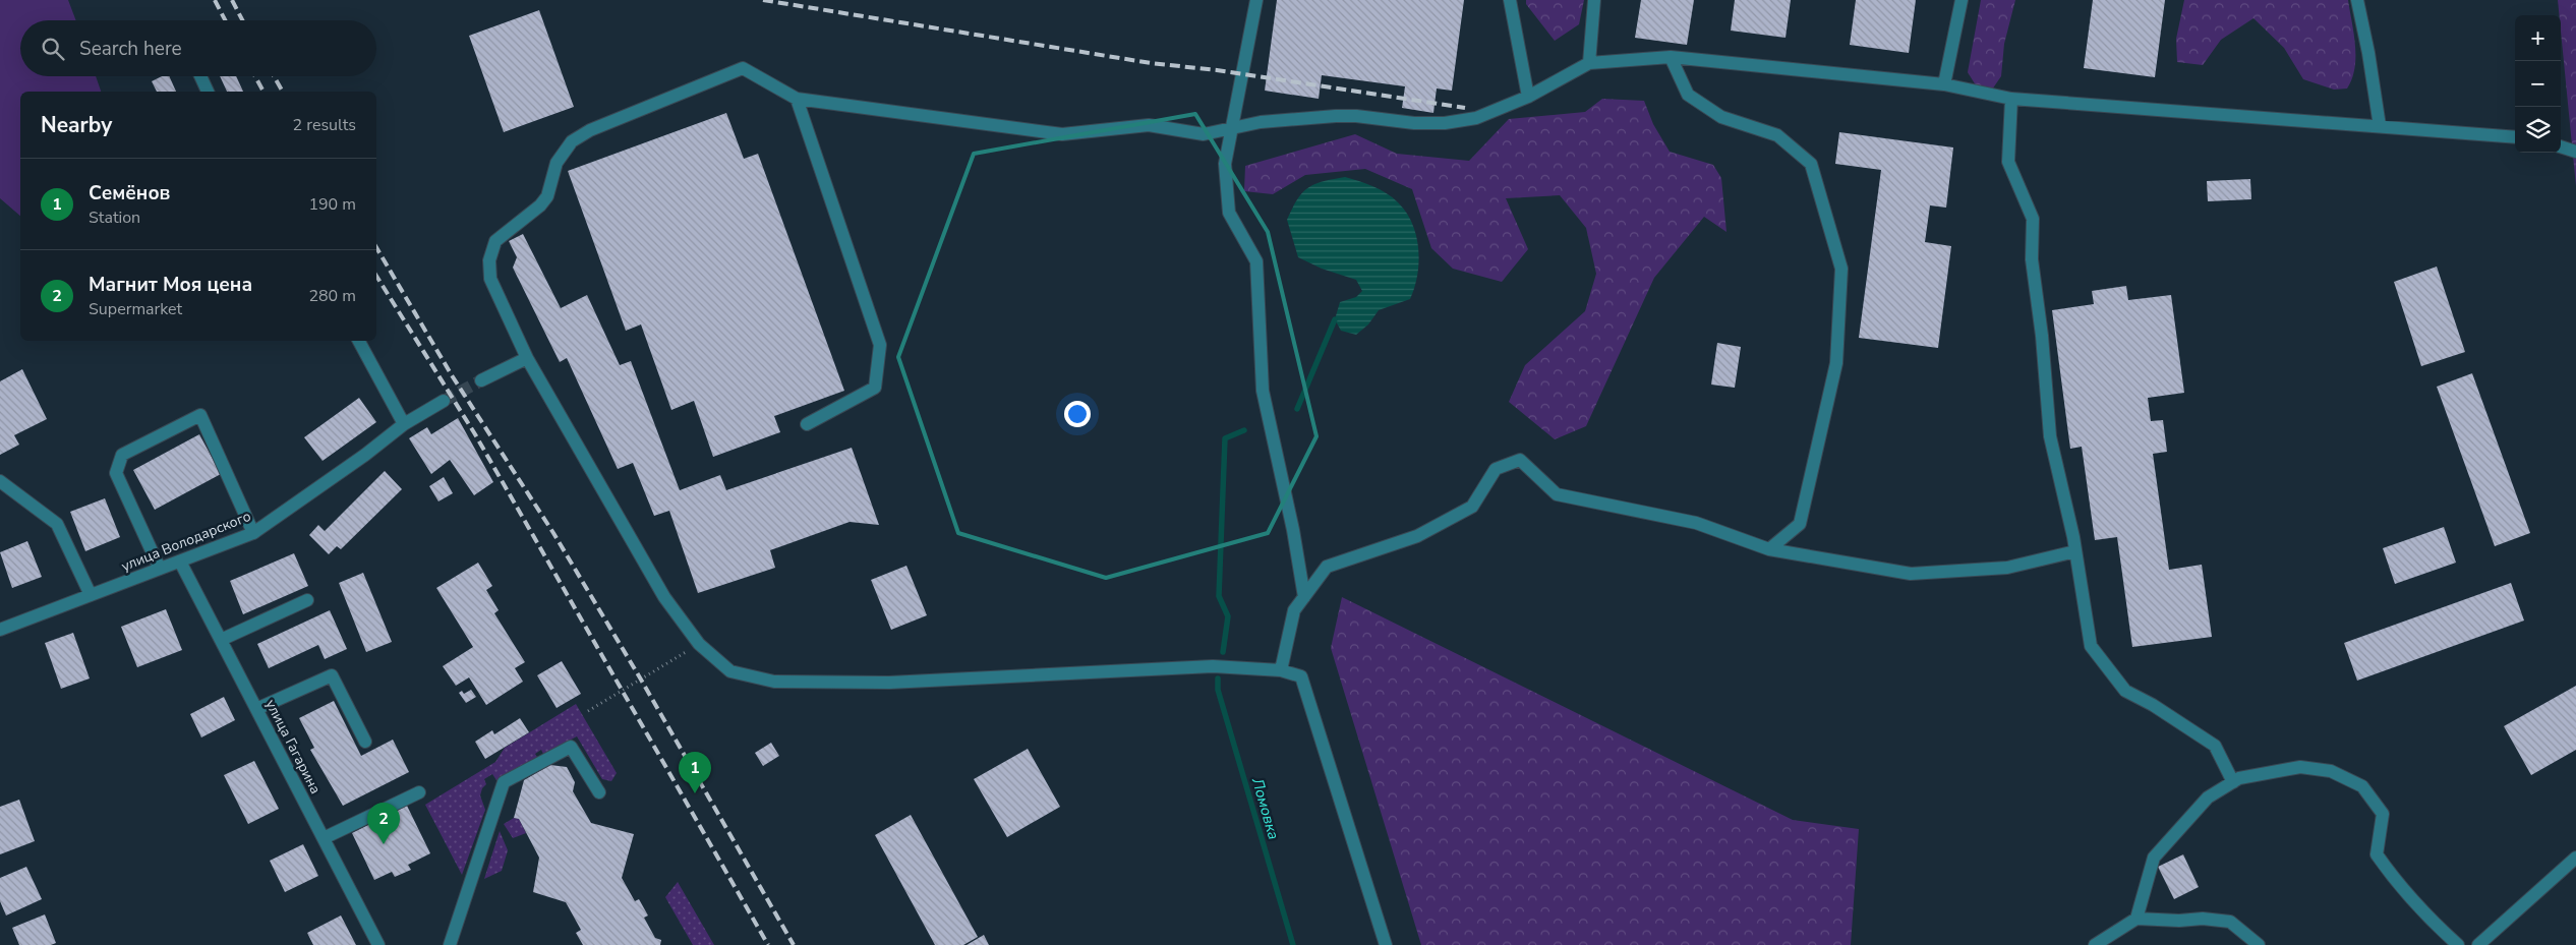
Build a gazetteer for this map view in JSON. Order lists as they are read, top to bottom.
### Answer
{
  "streets": {
    "street": ["улица Володарского", "улица Гагарина"]
  },
  "crossings": [
    ["улица Володарского", "улица Гагарина"]
  ],
  "water": ["Ломовка"],
  "page": {
    "map_buttons": ["+", "−"],
    "search": "Search here",
    "heading": ["Nearby", "2 results"],
    "list": [
      {
        "mark": "1",
        "name": "Семёнов",
        "note": "Station",
        "value": "190 m"
      },
      {
        "mark": "2",
        "name": "Магнит Моя цена",
        "note": "Supermarket",
        "value": "280 m"
      }
    ],
    "pins": ["1", "2"]
  }
}
